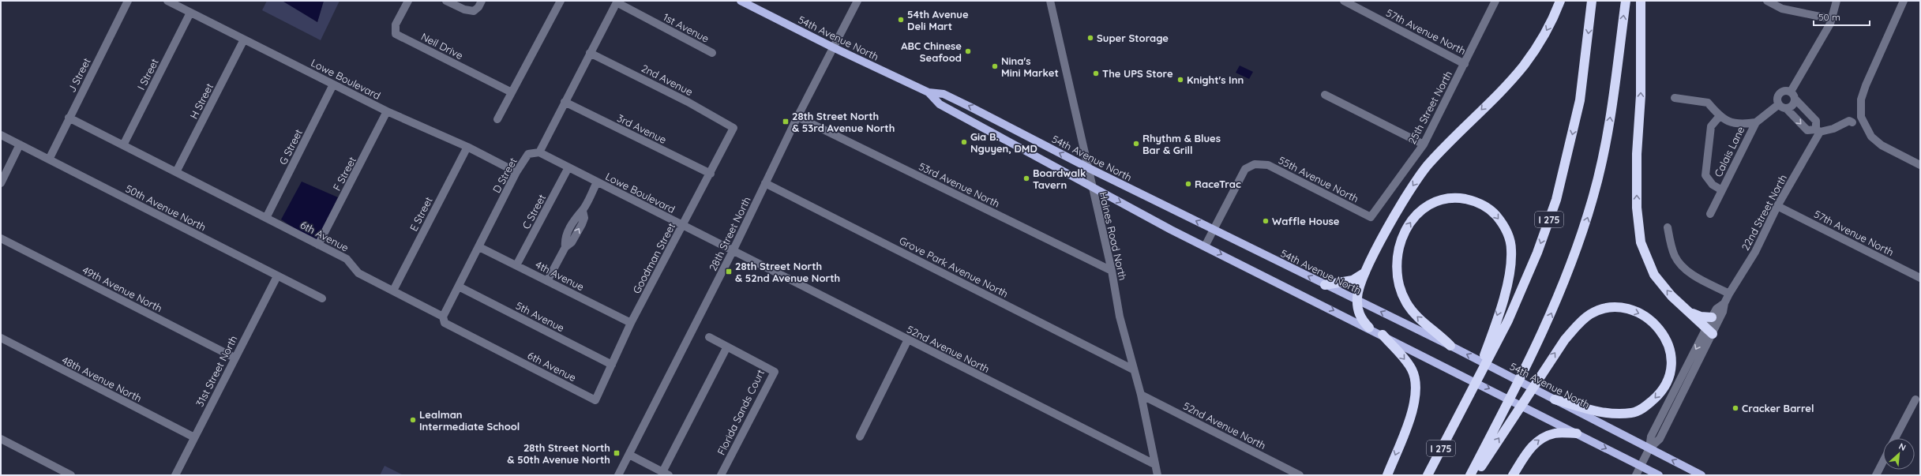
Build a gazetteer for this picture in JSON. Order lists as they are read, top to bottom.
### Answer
{
  "streets": {
    "highway": ["I 275"],
    "main road": ["54th Avenue North"],
    "street": [
      "1st Avenue",
      "57th Avenue North",
      "Neil Drive",
      "I Street",
      "J Street",
      "Lowe Boulevard",
      "2nd Avenue",
      "H Street",
      "25th Street North",
      "3rd Avenue",
      "G Street",
      "Calais Lane",
      "F Street",
      "D Street",
      "55th Avenue North",
      "53rd Avenue North",
      "50th Avenue North",
      "C Street",
      "22nd Street North",
      "E Street",
      "28th Street North",
      "6th Avenue",
      "Haines Road North",
      "Goodman Street",
      "Grove Park Avenue North",
      "4th Avenue",
      "49th Avenue North",
      "5th Avenue",
      "52nd Avenue North",
      "31st Street North",
      "48th Avenue North",
      "Florida Sands Court"
    ]
  },
  "crossings": [
    ["1st Avenue", "2nd Avenue"],
    ["57th Avenue North", "25th Street North"],
    ["57th Avenue North", "22nd Street North"],
    ["54th Avenue North", "55th Avenue North"],
    ["54th Avenue North", "22nd Street North"],
    ["54th Avenue North", "28th Street North"],
    ["54th Avenue North", "Haines Road North"],
    ["I Street", "Lowe Boulevard"],
    ["I Street", "6th Avenue"],
    ["J Street", "50th Avenue North"],
    ["J Street", "6th Avenue"],
    ["Lowe Boulevard", "H Street"],
    ["Lowe Boulevard", "G Street"],
    ["Lowe Boulevard", "F Street"],
    ["Lowe Boulevard", "D Street"],
    ["Lowe Boulevard", "C Street"],
    ["Lowe Boulevard", "E Street"],
    ["Lowe Boulevard", "28th Street North"],
    ["Lowe Boulevard", "Goodman Street"],
    ["Lowe Boulevard", "52nd Avenue North"],
    ["2nd Avenue", "Goodman Street"],
    ["H Street", "6th Avenue"],
    ["25th Street North", "55th Avenue North"],
    ["3rd Avenue", "Goodman Street"],
    ["G Street", "6th Avenue"],
    ["F Street", "6th Avenue"],
    ["D Street", "6th Avenue"],
    ["D Street", "4th Avenue"],
    ["D Street", "5th Avenue"],
    ["53rd Avenue North", "28th Street North"],
    ["53rd Avenue North", "Haines Road North"],
    ["50th Avenue North", "31st Street North"],
    ["C Street", "4th Avenue"],
    ["E Street", "6th Avenue"],
    ["28th Street North", "Grove Park Avenue North"],
    ["28th Street North", "52nd Avenue North"],
    ["6th Avenue", "Goodman Street"],
    ["Haines Road North", "Grove Park Avenue North"],
    ["Haines Road North", "52nd Avenue North"],
    ["Goodman Street", "4th Avenue"],
    ["Goodman Street", "5th Avenue"],
    ["49th Avenue North", "31st Street North"],
    ["31st Street North", "48th Avenue North"]
  ],
  "places": {
    "other": [
      "54th Avenue Deli Mart",
      "Super Storage",
      "ABC Chinese Seafood",
      "Nina's Mini Market",
      "The UPS Store",
      "Knight's Inn",
      "Gia B. Nguyen, DMD",
      "Rhythm & Blues Bar & Grill",
      "Boardwalk Tavern",
      "RaceTrac",
      "Waffle House",
      "Cracker Barrel",
      "Lealman Intermediate School"
    ],
    "transit": ["28th Street North & 53rd Avenue North", "28th Street North & 52nd Avenue North", "28th Street North & 50th Avenue North"]
  },
  "scale_bar": "50 m",
  "north": "top right"
}
